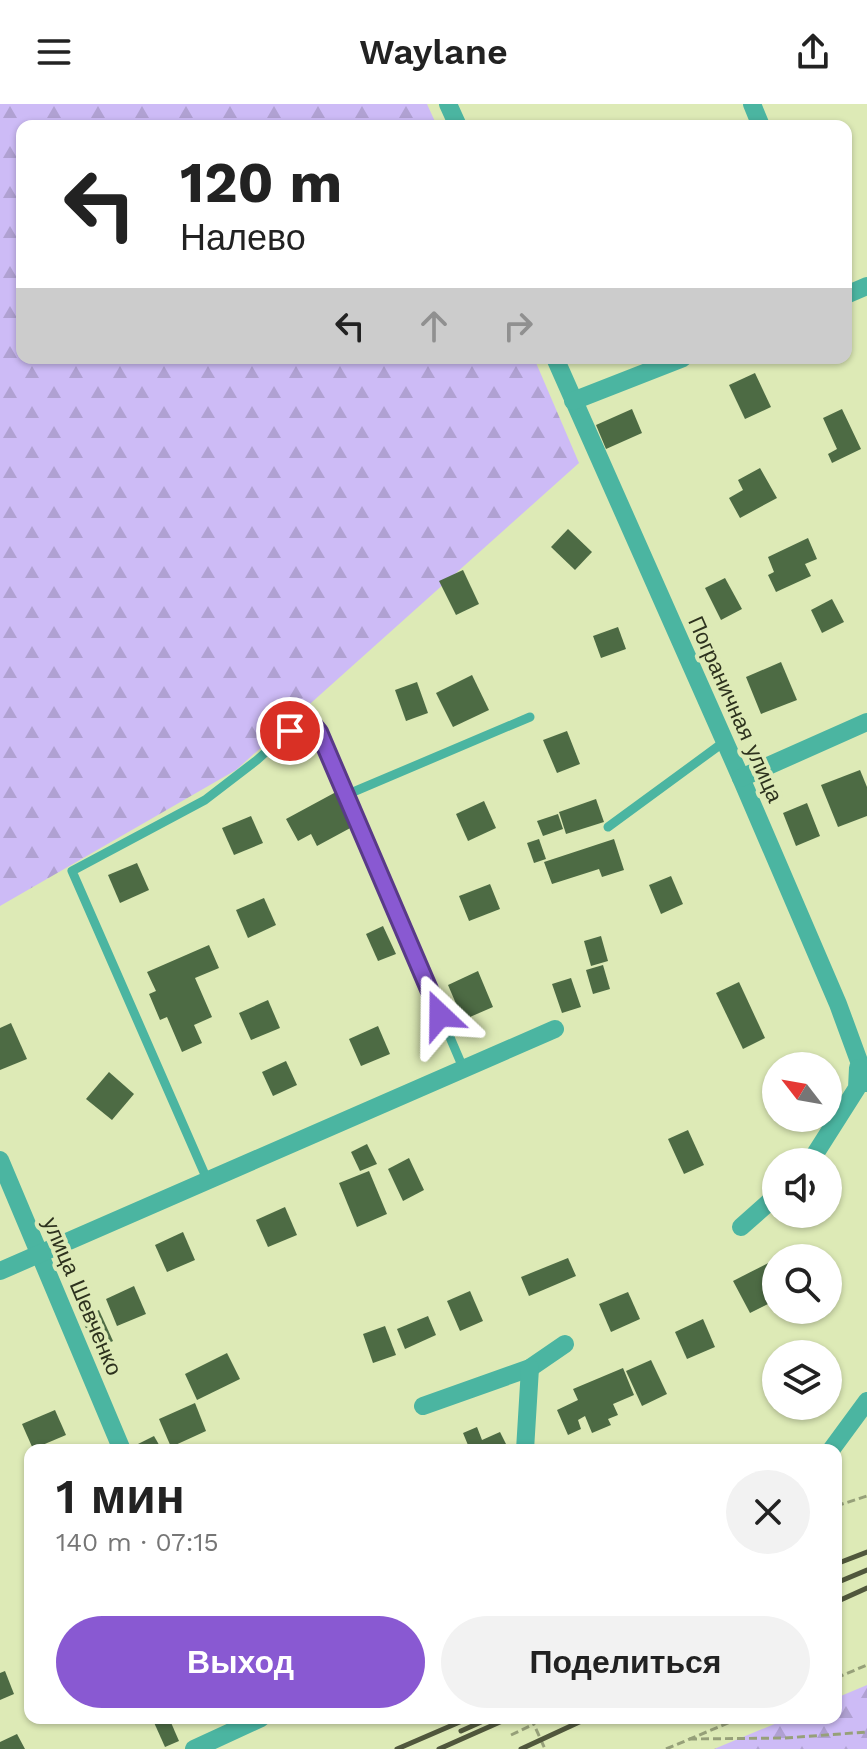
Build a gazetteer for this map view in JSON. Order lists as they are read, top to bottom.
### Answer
{
  "streets": {
    "street": ["Пограничная улица", "улица Шевченко"]
  },
  "north": "top left",
  "page": {
    "header": "Waylane",
    "turn": ["120 m", "Налево"],
    "heading": ["1 мин", "140 m · 07:15"],
    "buttons": ["Выход", "Поделиться"]
  }
}
